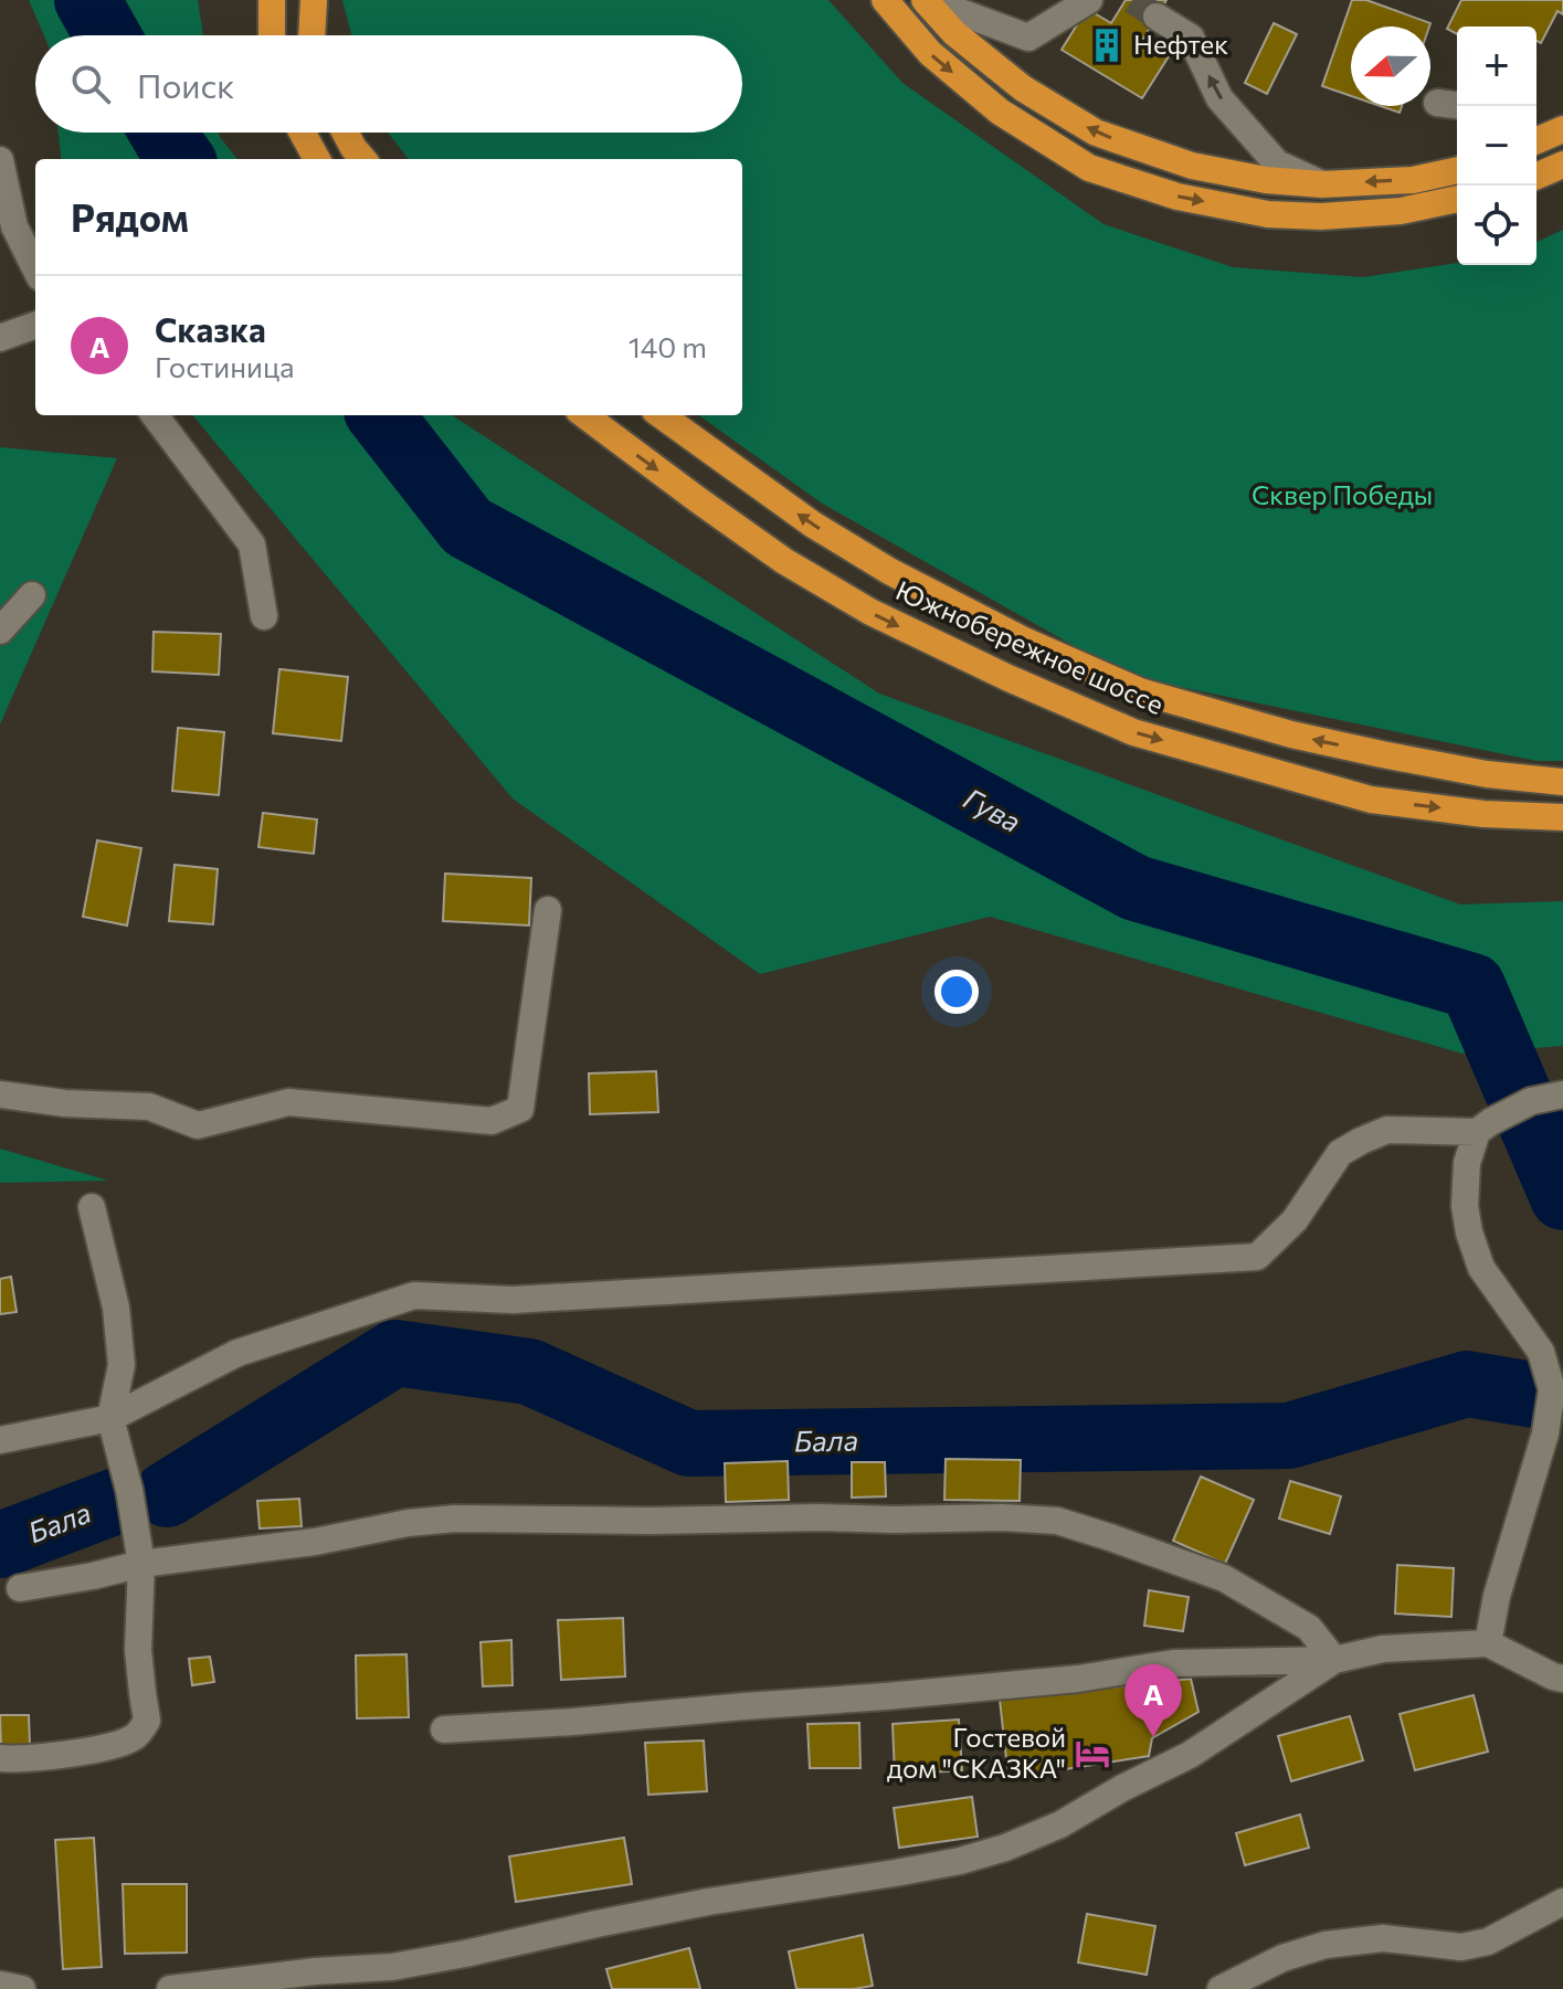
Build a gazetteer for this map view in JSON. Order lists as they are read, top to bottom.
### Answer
{
  "streets": {
    "highway": ["Южнобережное шоссе"]
  },
  "water": ["Гува", "Бала"],
  "parks": ["Сквер Победы"],
  "places": {
    "building": ["Нефтек"],
    "hotel": ["Гостевой дом \"СКАЗКА\""]
  },
  "north": "left",
  "page": {
    "map_buttons": ["+", "−"],
    "search": "Поиск",
    "heading": "Рядом",
    "list": [
      {
        "mark": "A",
        "name": "Сказка",
        "note": "Гостиница",
        "value": "140 m"
      }
    ],
    "pins": "A"
  }
}
